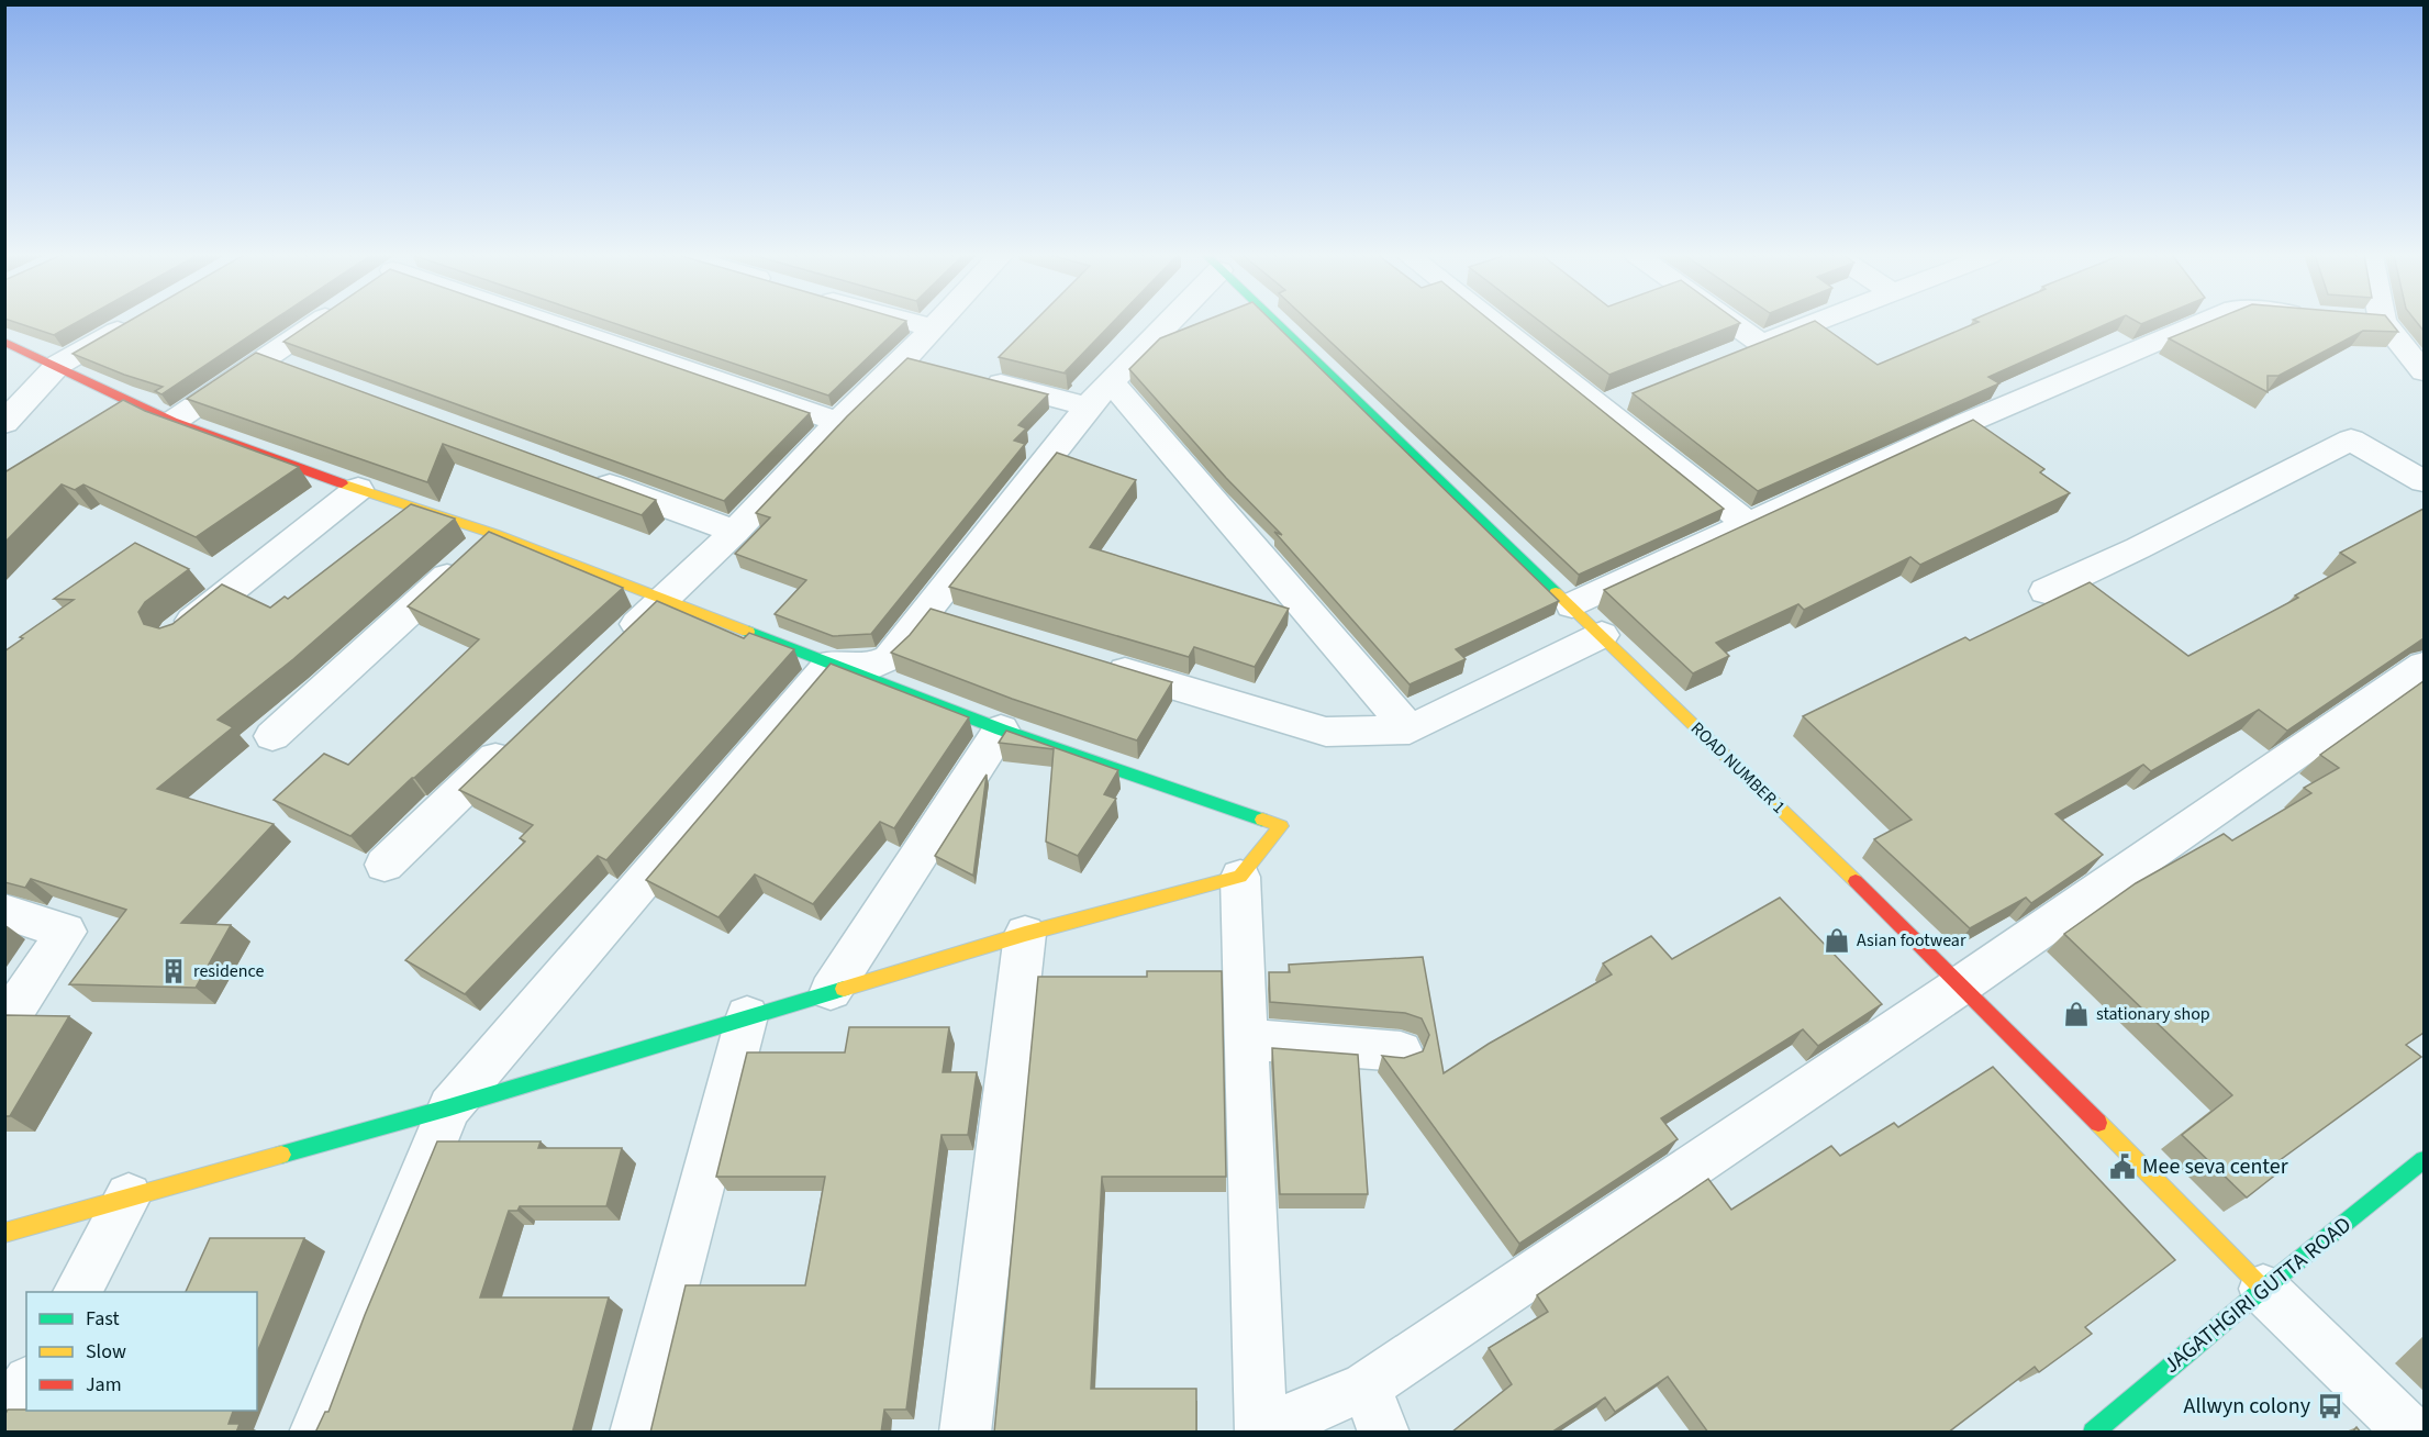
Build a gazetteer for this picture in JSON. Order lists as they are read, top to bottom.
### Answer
{
  "streets": {
    "street": ["ROAD NUMBER 1", "JAGATHGIRI GUTTA ROAD"]
  },
  "crossings": [
    ["ROAD NUMBER 1", "JAGATHGIRI GUTTA ROAD"]
  ],
  "places": {
    "shop": ["Asian footwear", "stationary shop"],
    "building": ["residence"],
    "public building": ["Mee seva center"],
    "bus stop": ["Allwyn colony"]
  },
  "legend": ["Fast", "Slow", "Jam"]
}
